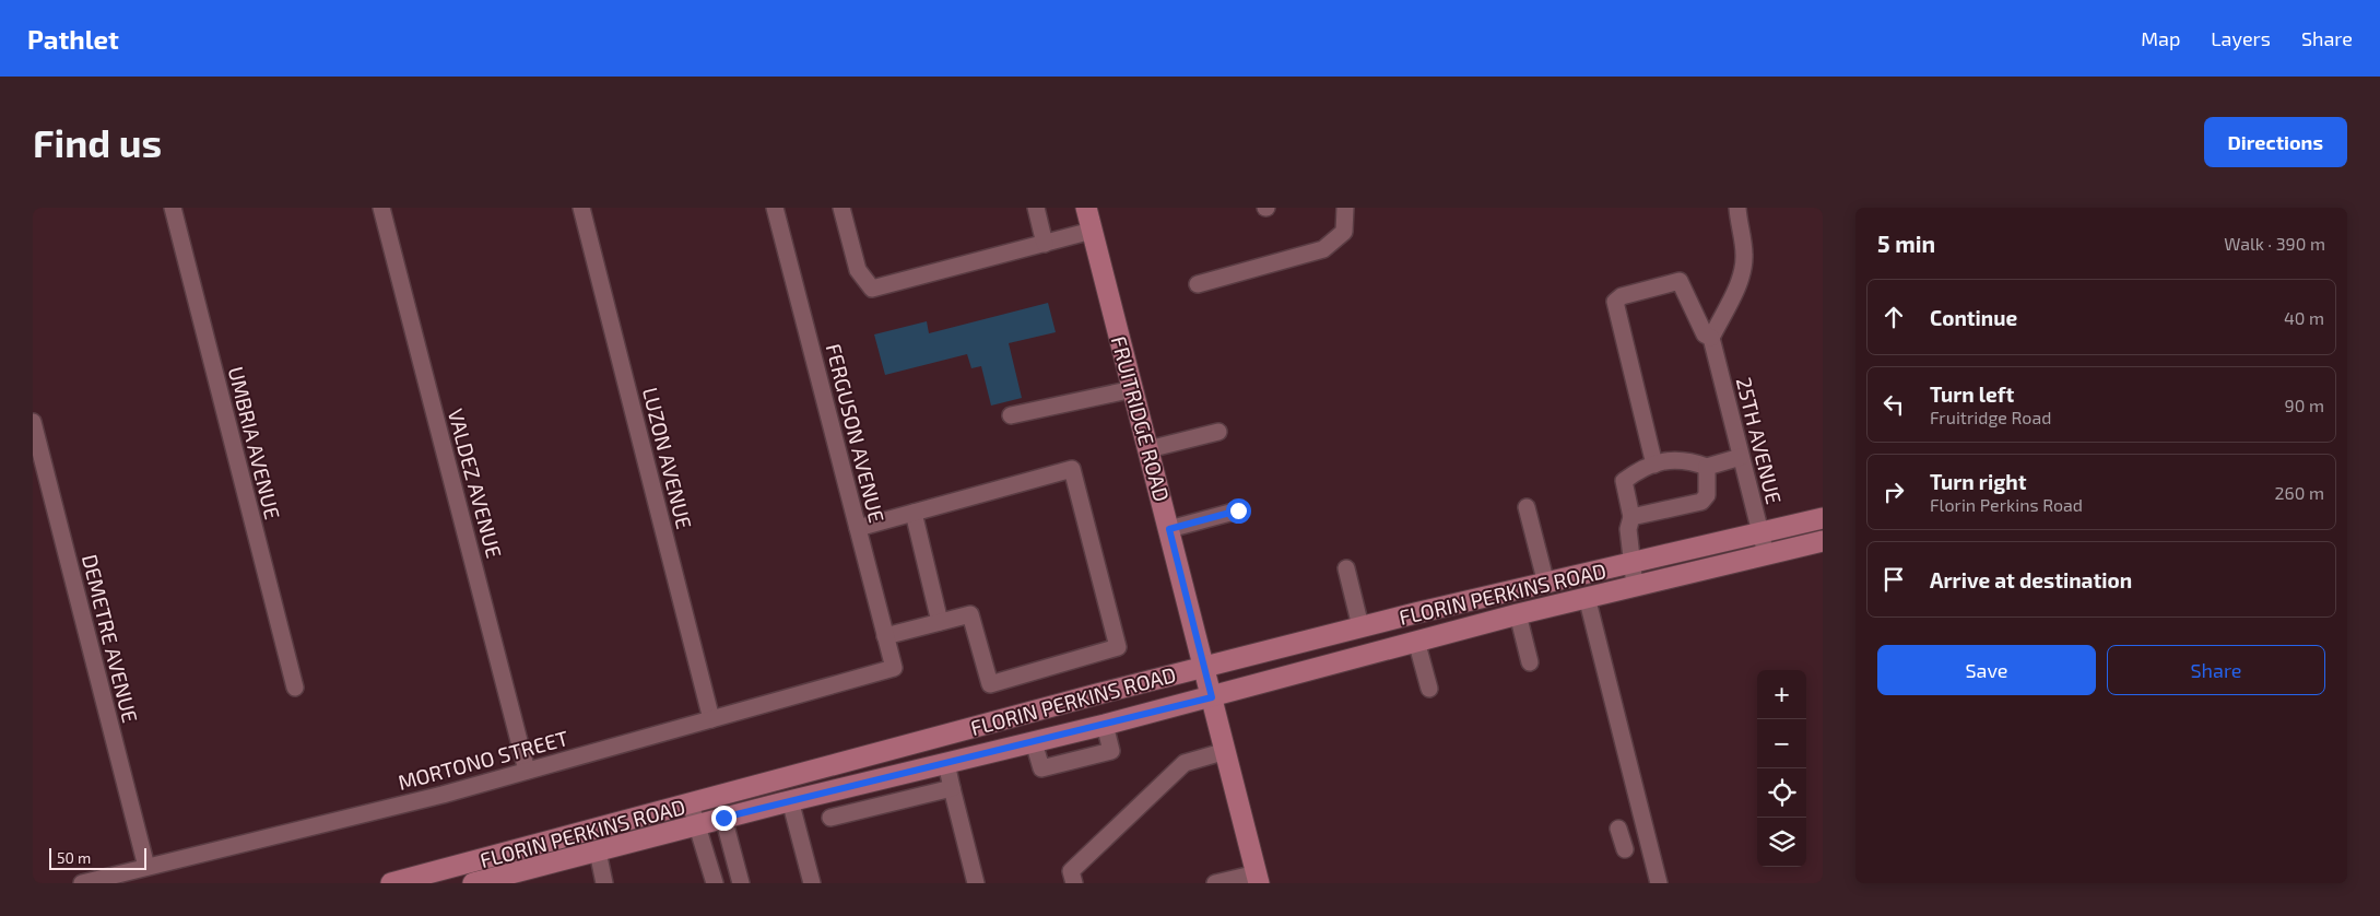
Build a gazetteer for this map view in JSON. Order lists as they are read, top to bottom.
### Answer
{
  "streets": {
    "main road": ["FRUITRIDGE ROAD", "FLORIN PERKINS ROAD"],
    "street": [
      "FERGUSON AVENUE",
      "25TH AVENUE",
      "UMBRIA AVENUE",
      "LUZON AVENUE",
      "VALDEZ AVENUE",
      "DEMETRE AVENUE",
      "MORTONO STREET"
    ]
  },
  "crossings": [
    ["FRUITRIDGE ROAD", "FLORIN PERKINS ROAD"],
    ["FERGUSON AVENUE", "MORTONO STREET"],
    ["25TH AVENUE", "FLORIN PERKINS ROAD"],
    ["LUZON AVENUE", "MORTONO STREET"],
    ["VALDEZ AVENUE", "MORTONO STREET"],
    ["DEMETRE AVENUE", "MORTONO STREET"]
  ],
  "scale_bar": "50 m",
  "page": {
    "header": "Pathlet",
    "nav": ["Map", "Layers", "Share"],
    "buttons": [
      "Directions",
      ["Save", "Share"]
    ],
    "title": "Find us",
    "heading": ["5 min", "Walk · 390 m"],
    "list": [
      ["Continue", "40 m"],
      ["Turn left", "Fruitridge Road", "90 m"],
      ["Turn right", "Florin Perkins Road", "260 m"],
      "Arrive at destination"
    ],
    "map_buttons": ["+", "−"],
    "scale": "50 m"
  }
}
